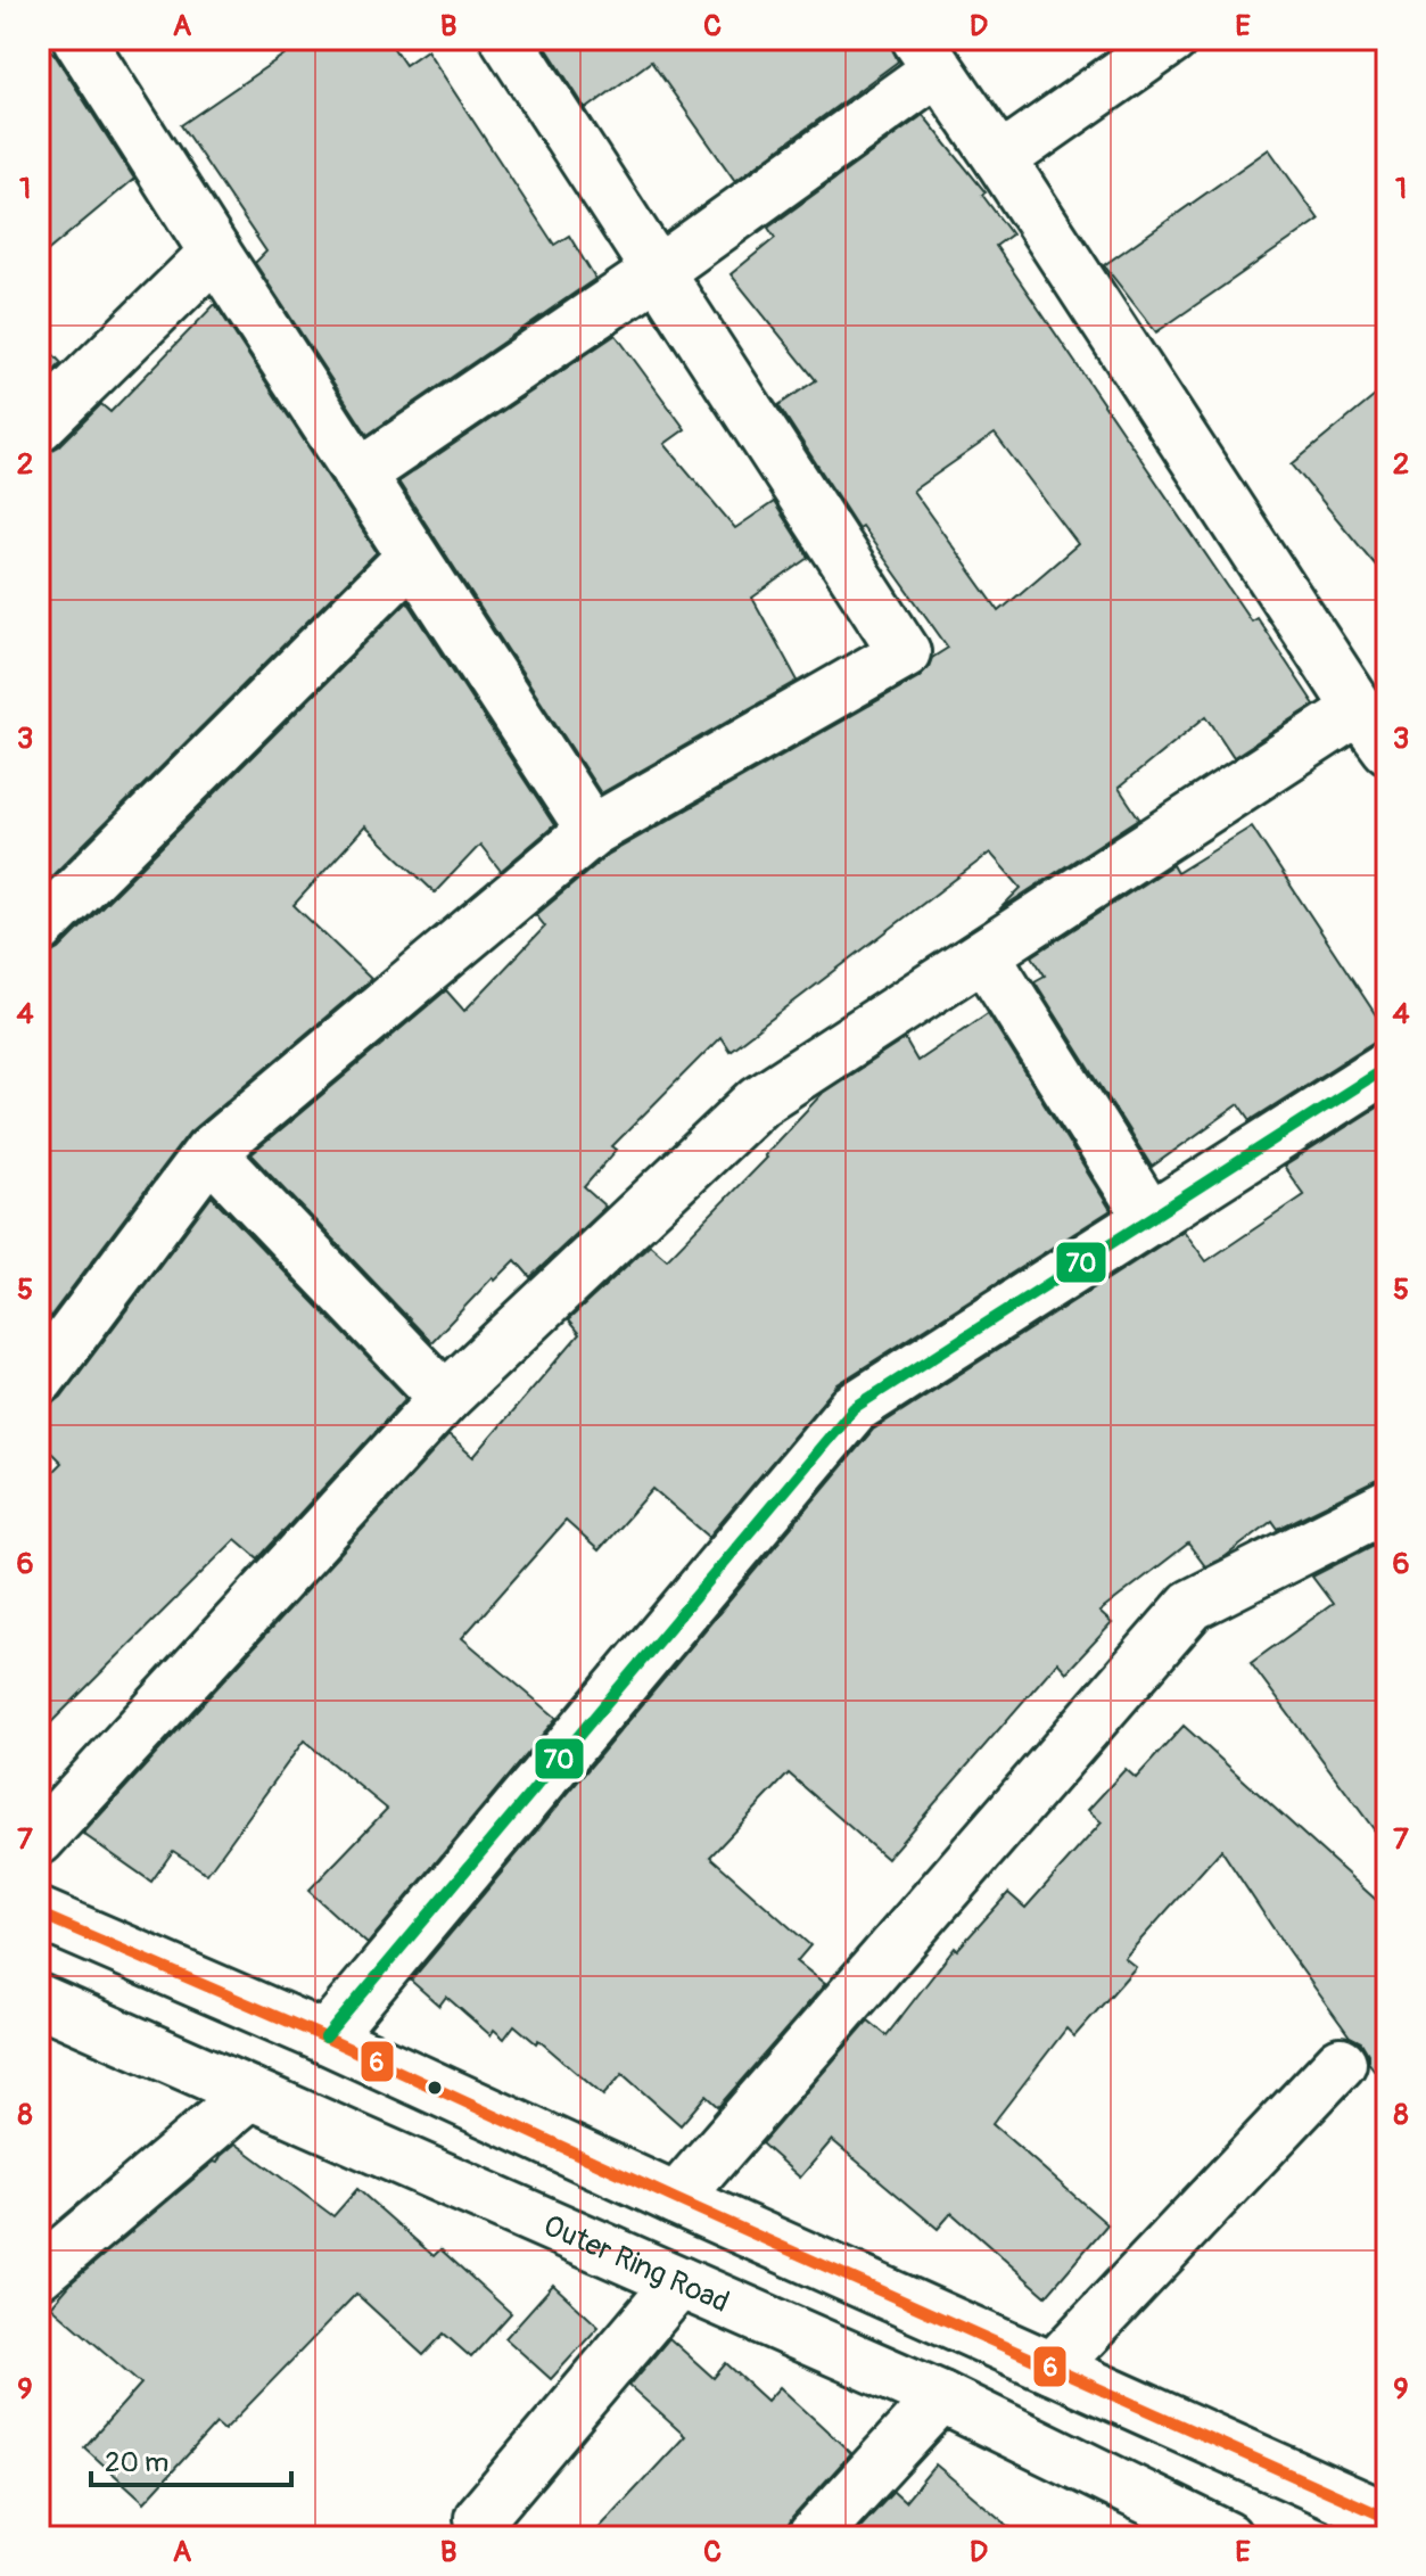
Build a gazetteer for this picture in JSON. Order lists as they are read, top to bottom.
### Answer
{
  "streets": {
    "main road": ["Outer Ring Road"]
  },
  "lines": ["transit line 70", "transit line 6"],
  "scale_bar": "20 m",
  "grid": {
    "columns": [
      "A",
      "B",
      "C",
      "D",
      "E"
    ],
    "rows": [
      "1",
      "2",
      "3",
      "4",
      "5",
      "6",
      "7",
      "8",
      "9"
    ]
  }
}
